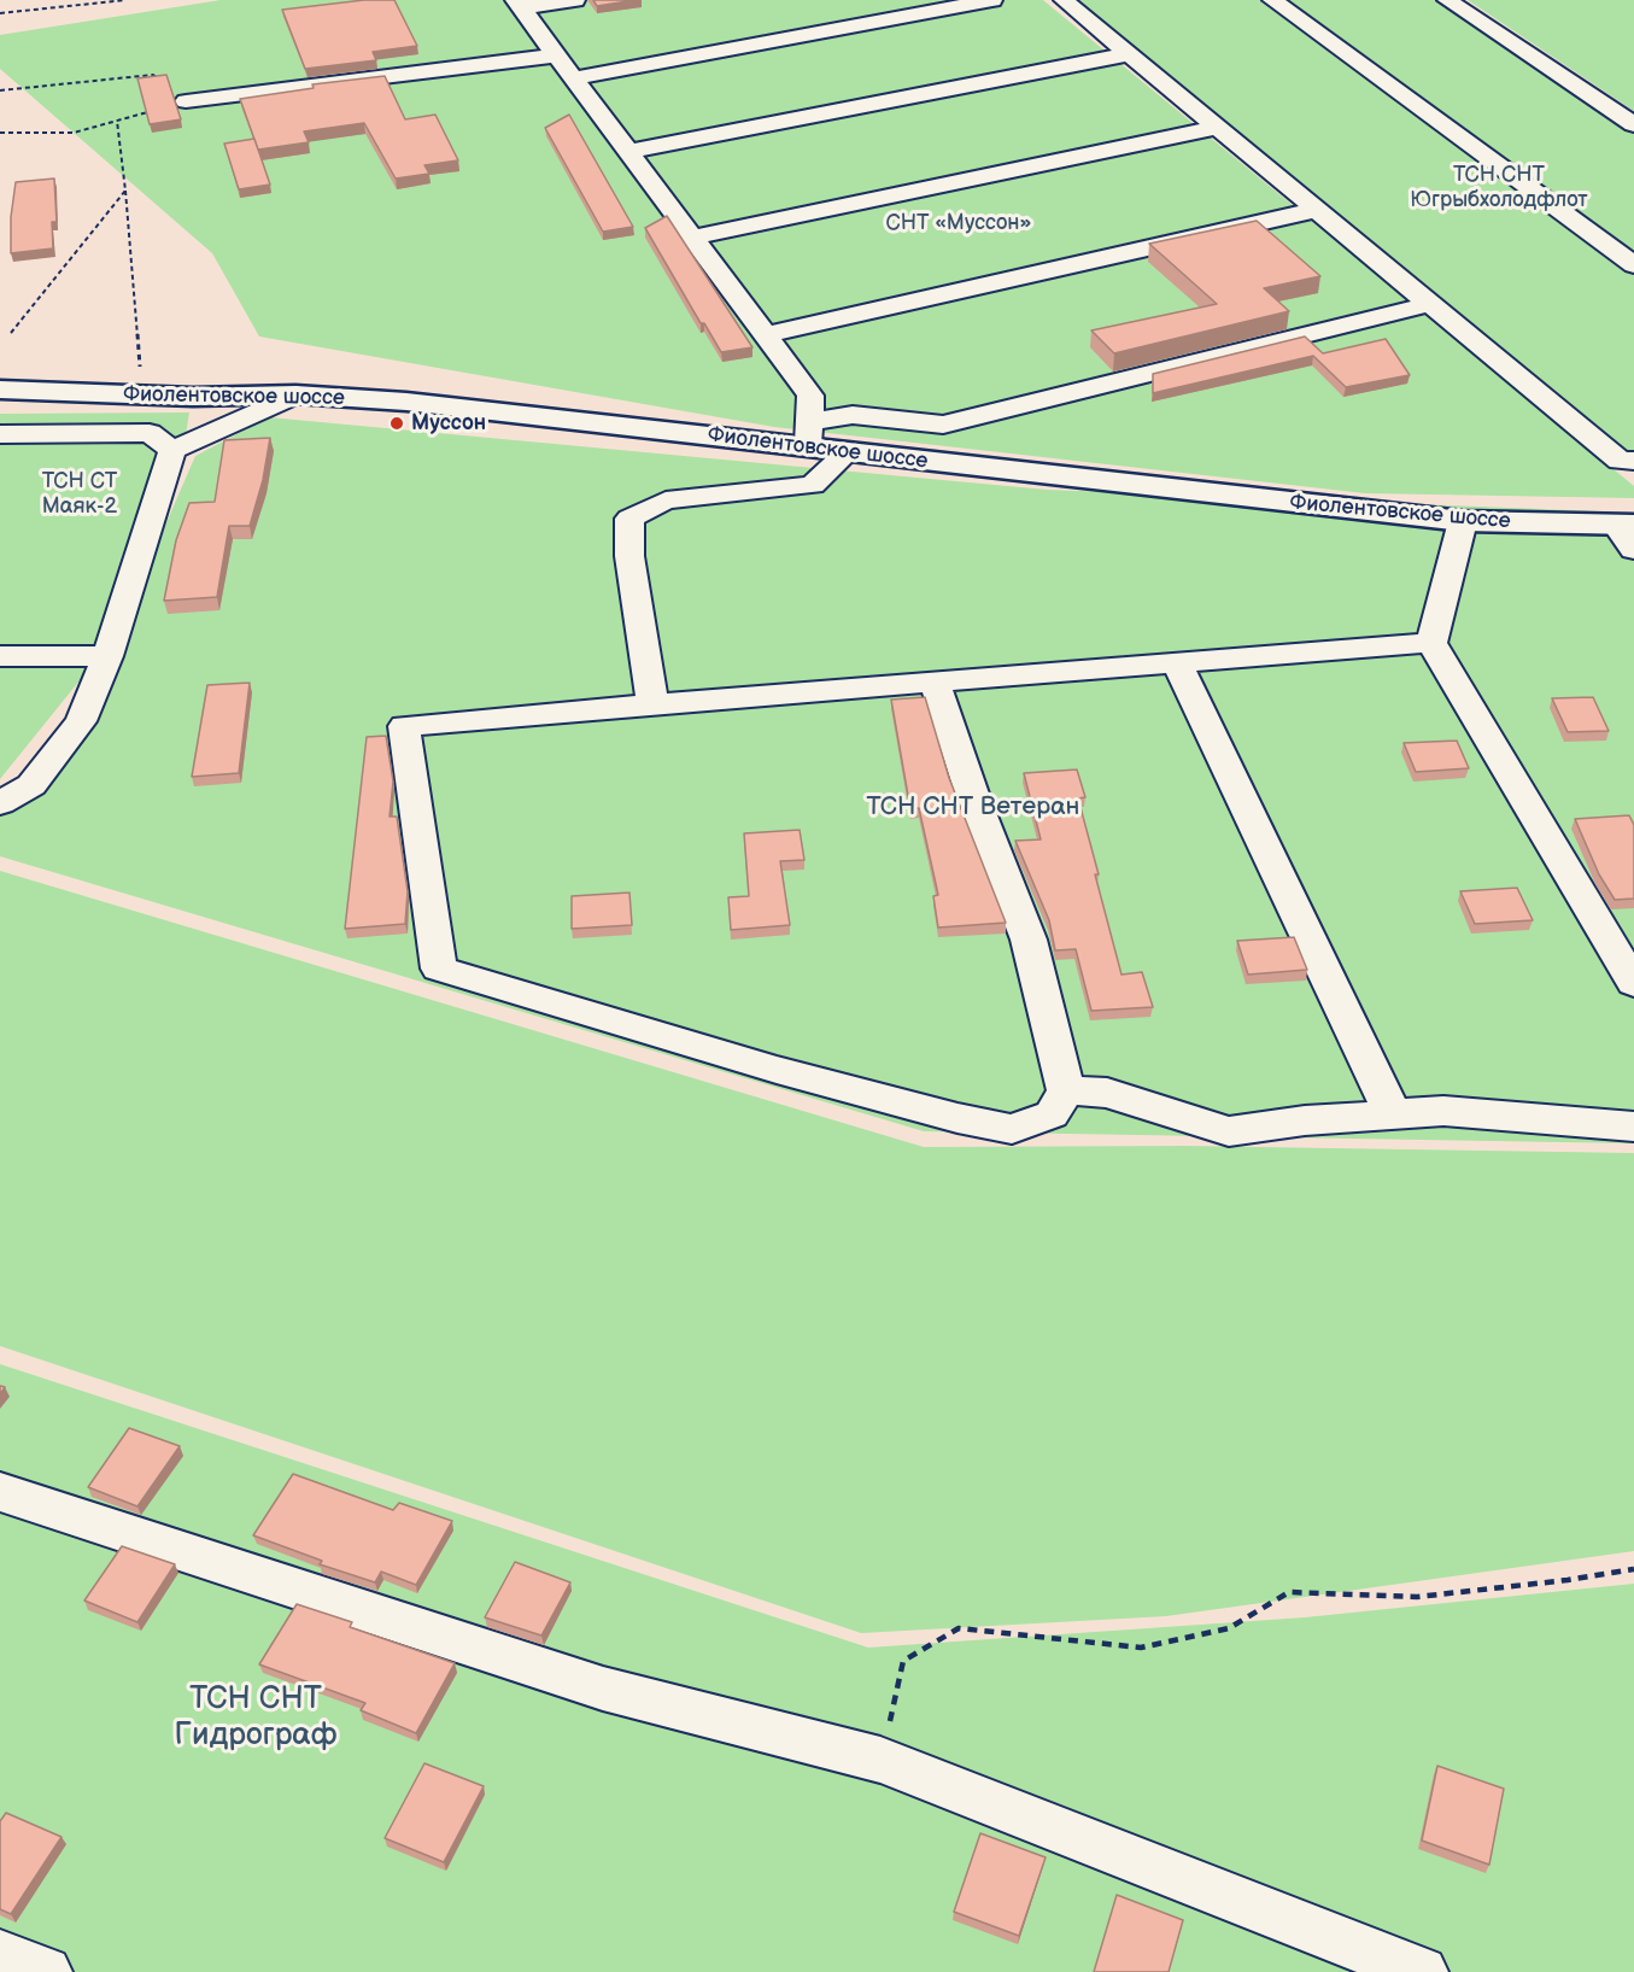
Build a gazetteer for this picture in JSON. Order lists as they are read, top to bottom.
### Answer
{
  "streets": {
    "main road": ["Фиолентовское шоссе"]
  },
  "parks": [
    "ТСН СНТ Югрыбхолодфлот",
    "СНТ «Муссон»",
    "ТСН СТ Маяк-2",
    "ТСН СНТ Ветеран",
    "ТСН СНТ Гидрограф"
  ],
  "places": ["Муссон"]
}
